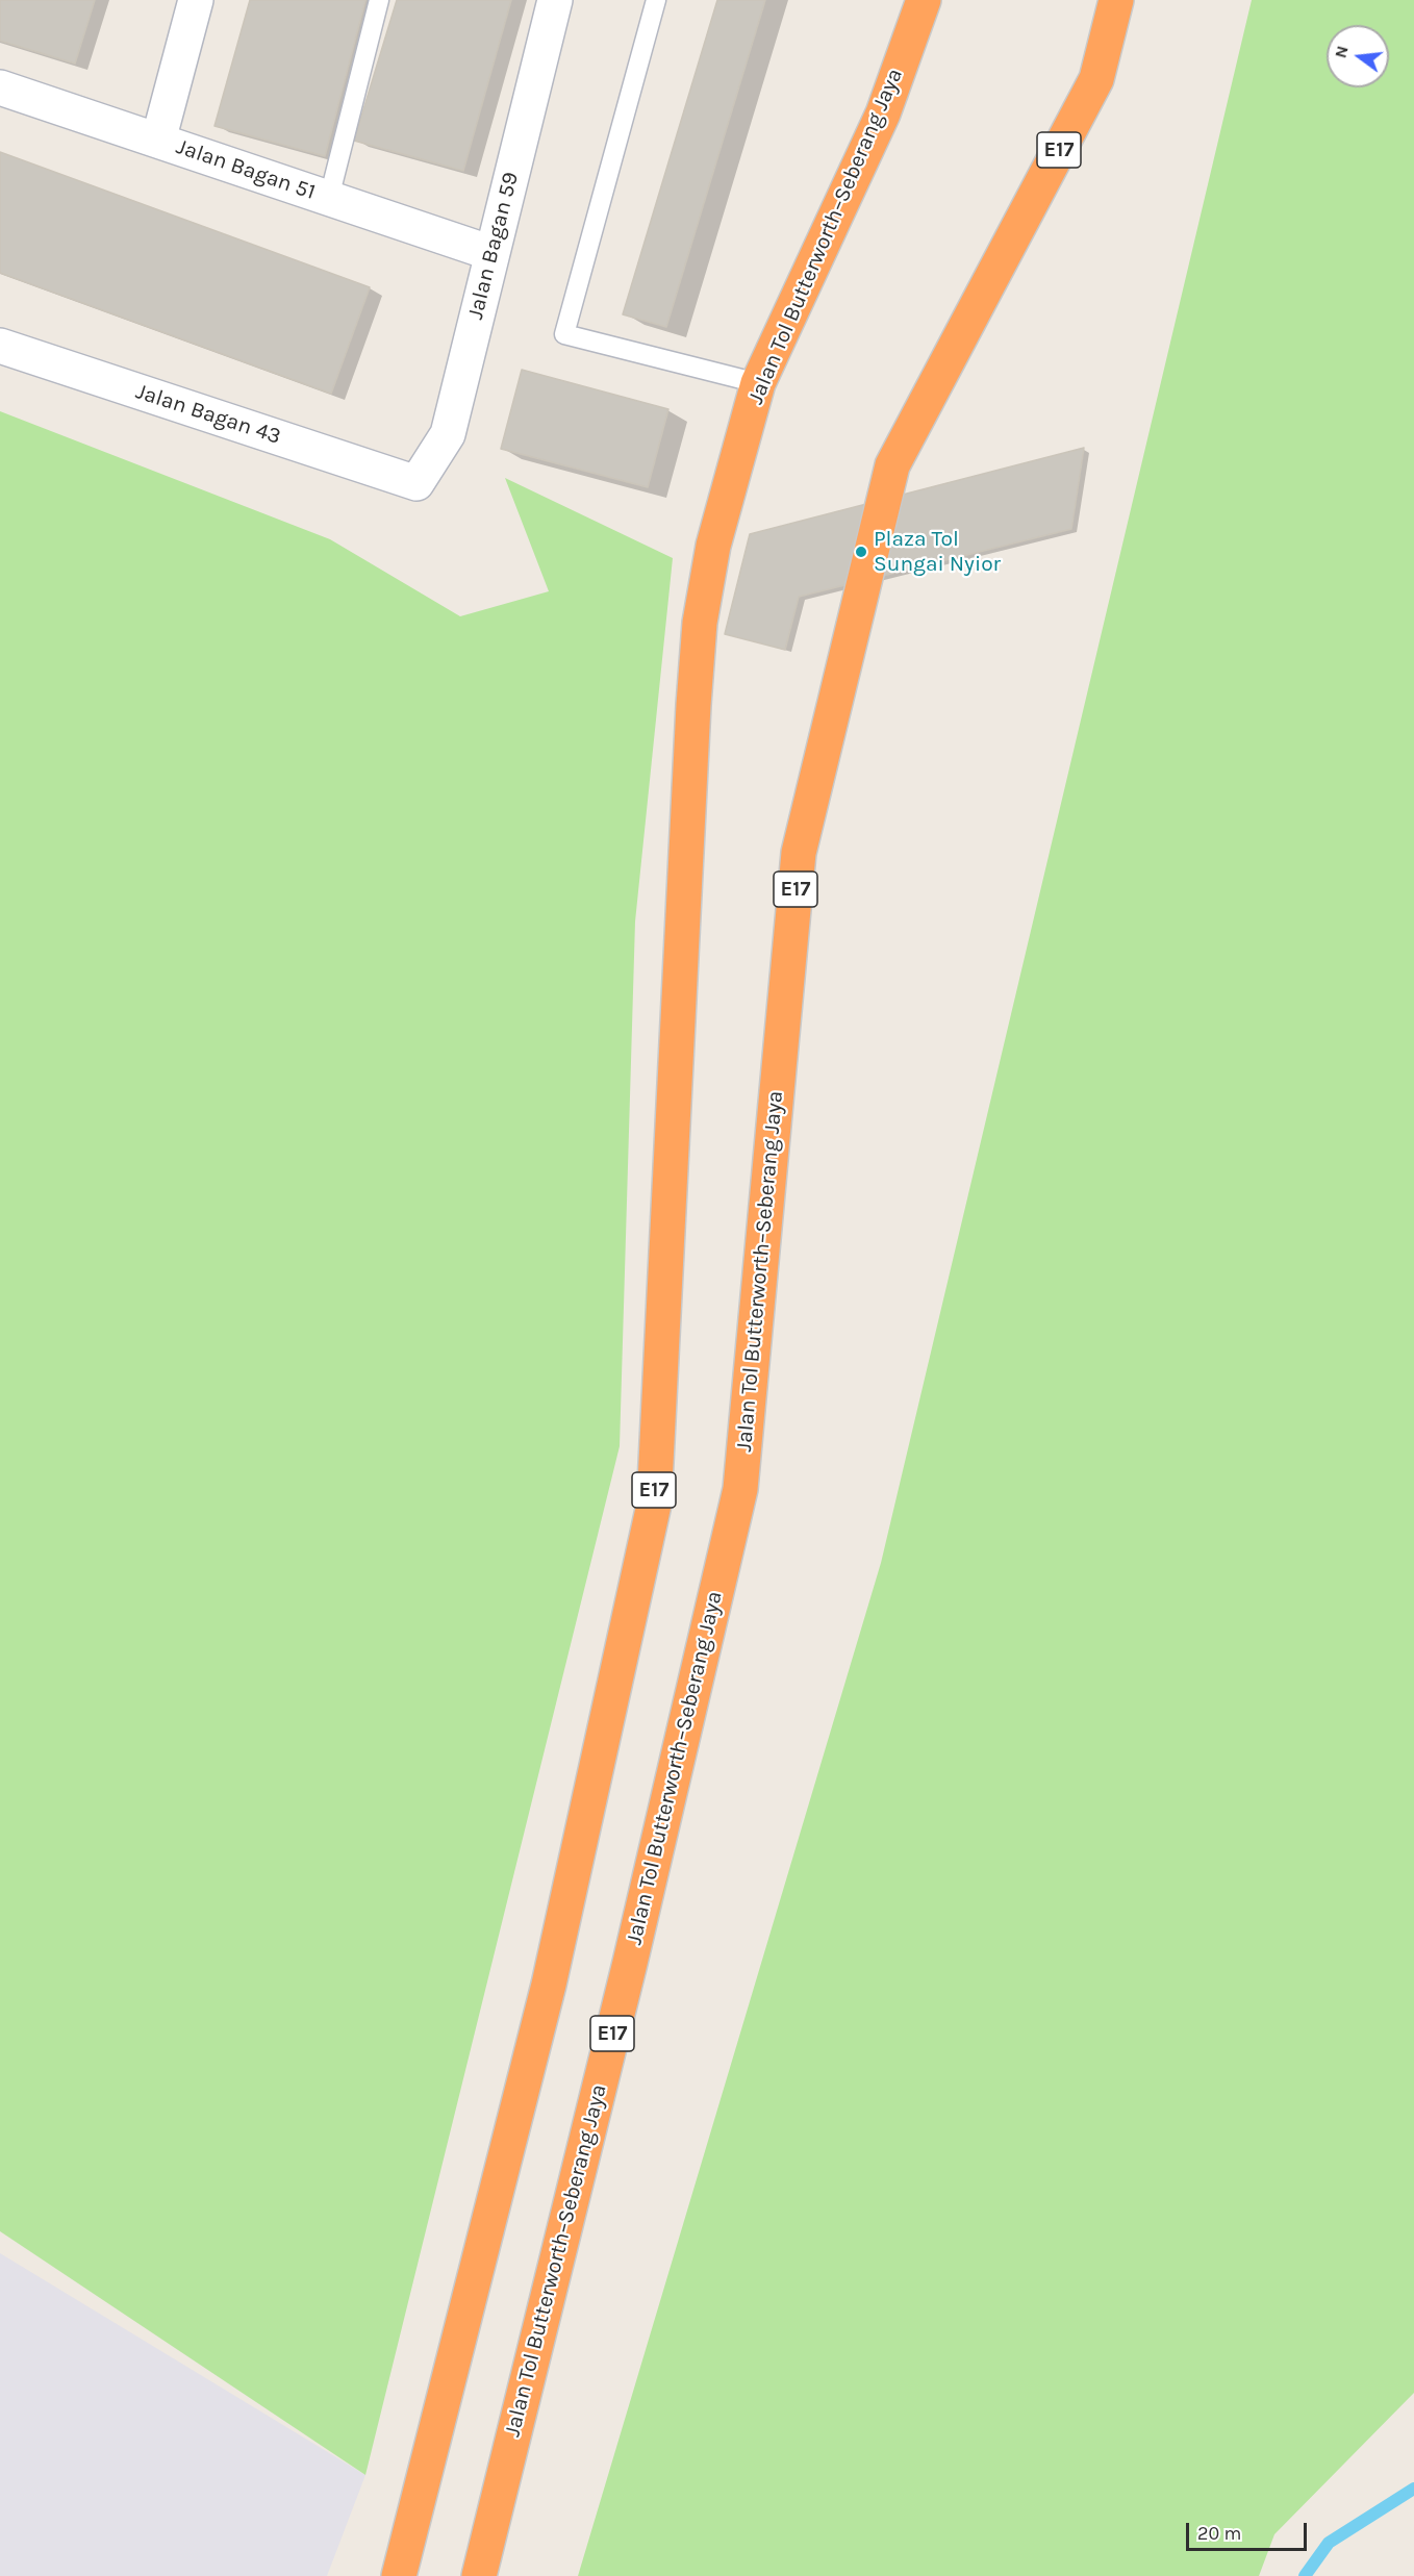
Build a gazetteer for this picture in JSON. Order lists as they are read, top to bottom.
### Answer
{
  "streets": {
    "highway": ["E17", "Jalan Tol Butterworth–Seberang Jaya"],
    "street": ["Jalan Bagan 51", "Jalan Bagan 59", "Jalan Bagan 43"]
  },
  "crossings": [
    ["Jalan Bagan 51", "Jalan Bagan 59"],
    ["Jalan Bagan 59", "Jalan Bagan 43"]
  ],
  "places": ["Plaza Tol Sungai Nyior"],
  "scale_bar": "20 m",
  "north": "left"
}
